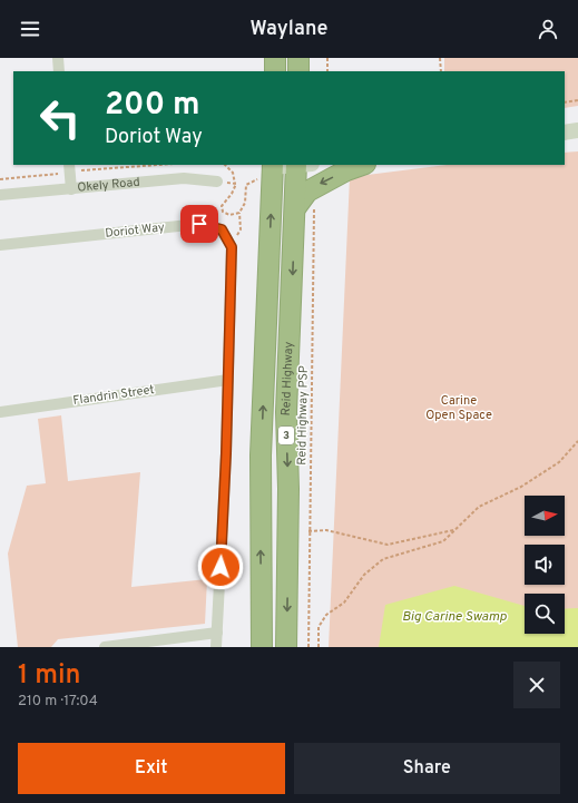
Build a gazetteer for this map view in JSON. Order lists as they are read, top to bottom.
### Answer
{
  "streets": {
    "highway": ["Reid Highway", "3"],
    "street": ["Okely Road", "Doriot Way", "Flandrin Street"],
    "path": ["Reid Highway PSP"]
  },
  "water": ["Big Carine Swamp"],
  "parks": ["Carine Open Space"],
  "north": "right",
  "page": {
    "header": "Waylane",
    "turn": ["200 m", "Doriot Way"],
    "heading": ["1 min", "210 m · 17:04"],
    "buttons": ["Exit", "Share"]
  }
}
